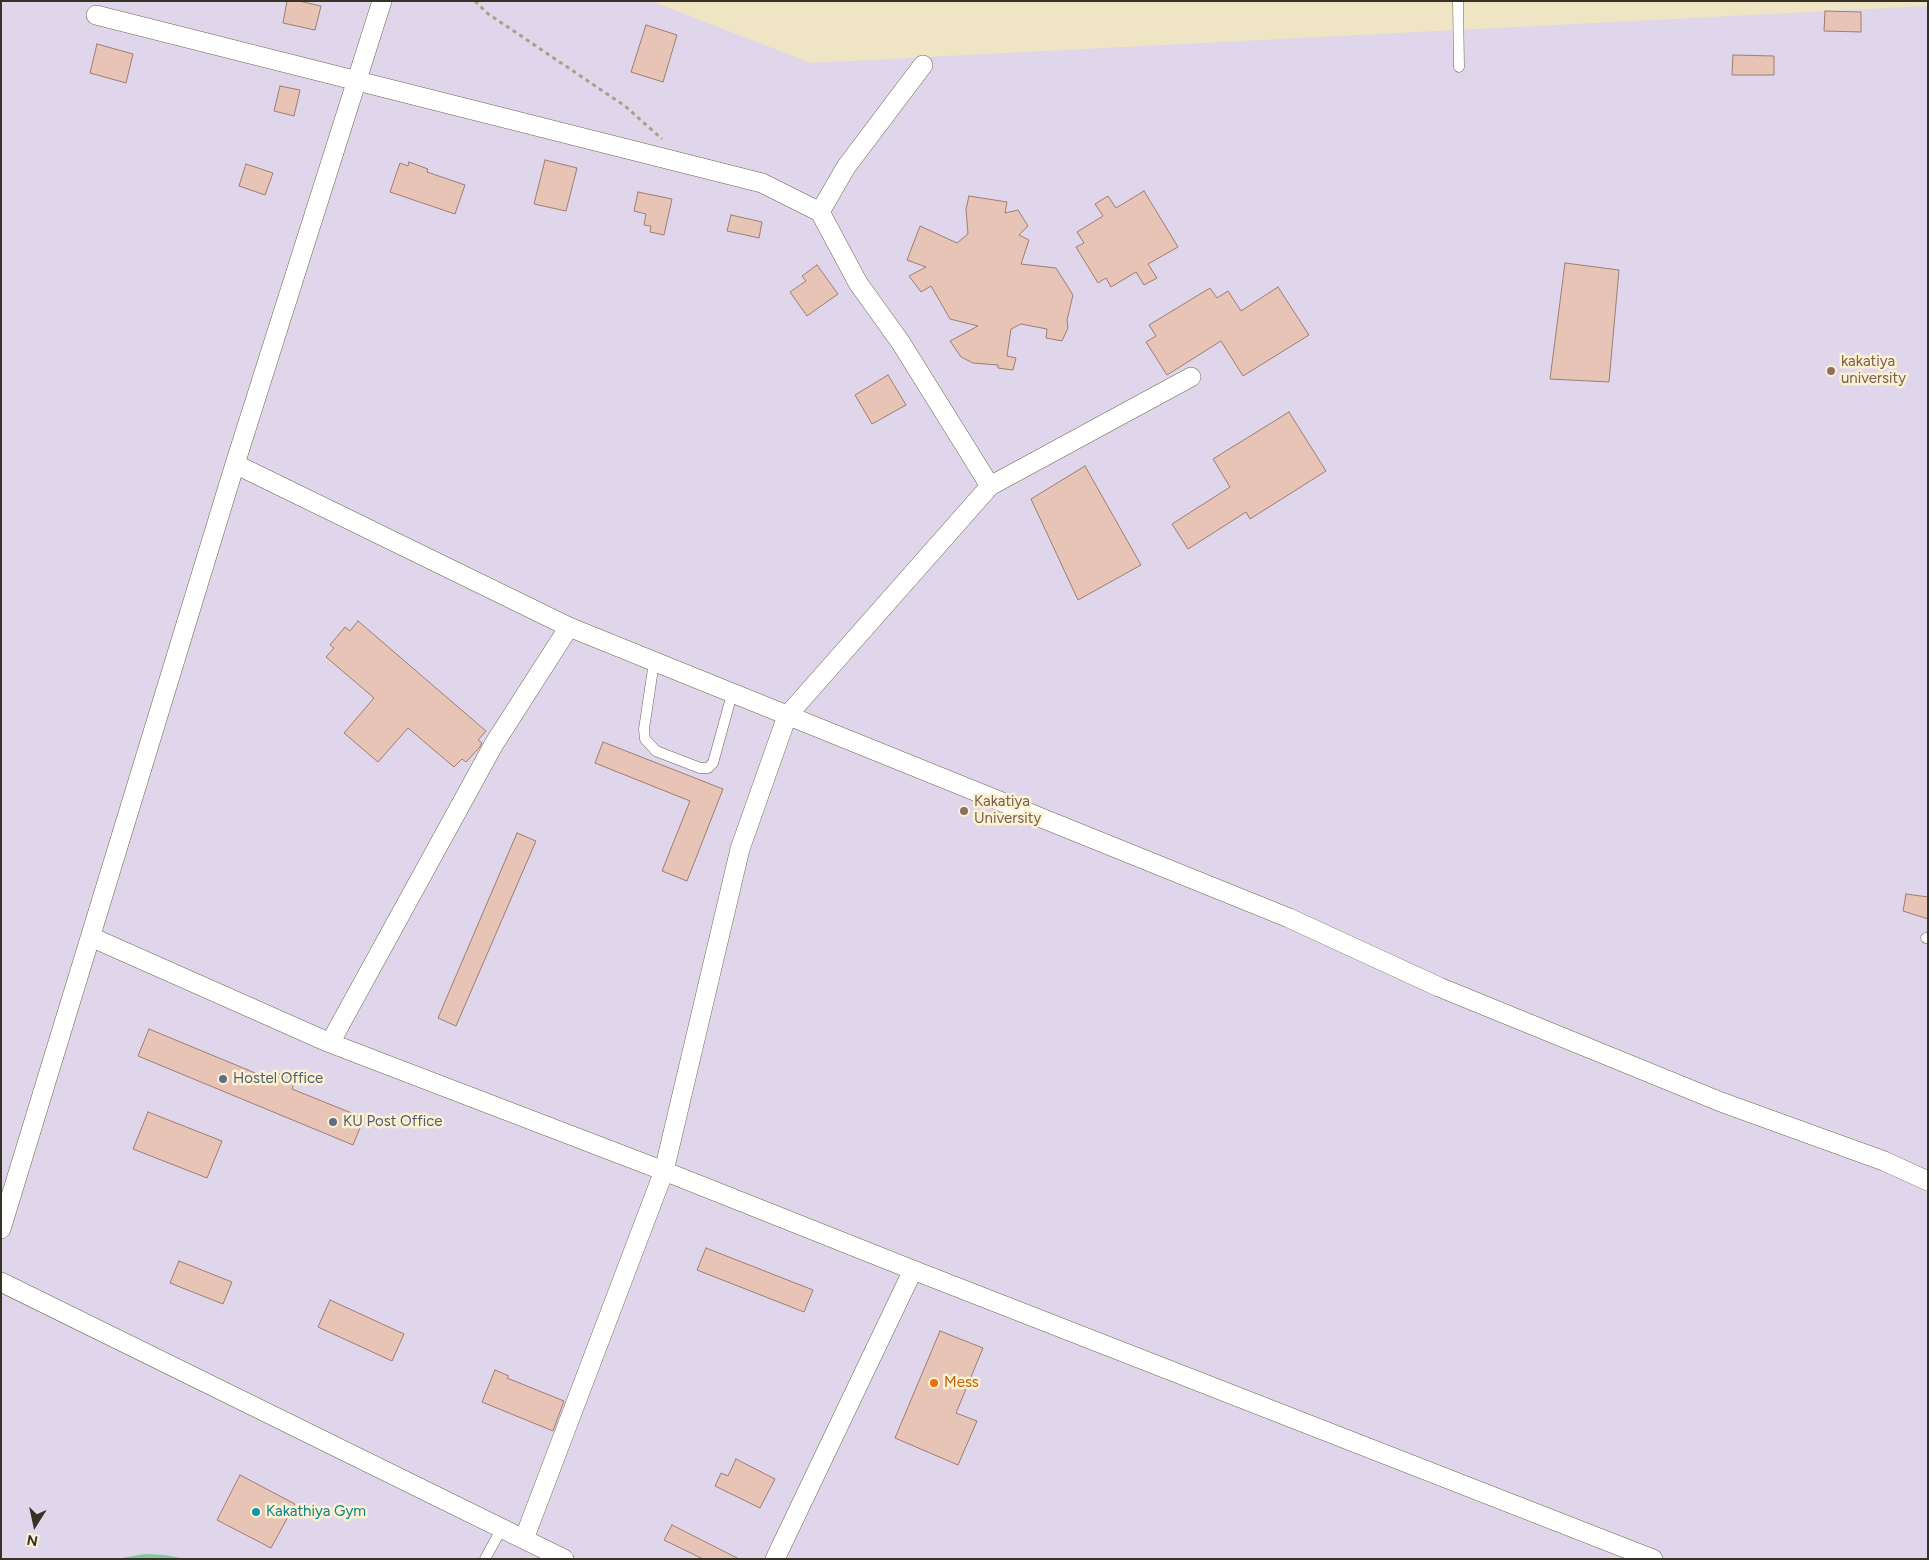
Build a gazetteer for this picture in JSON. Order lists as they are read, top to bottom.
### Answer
{
  "places": [
    "kakatiya university",
    "Kakatiya University",
    "Hostel Office",
    "KU Post Office",
    "Mess",
    "Kakathiya Gym"
  ],
  "north": "bottom"
}
